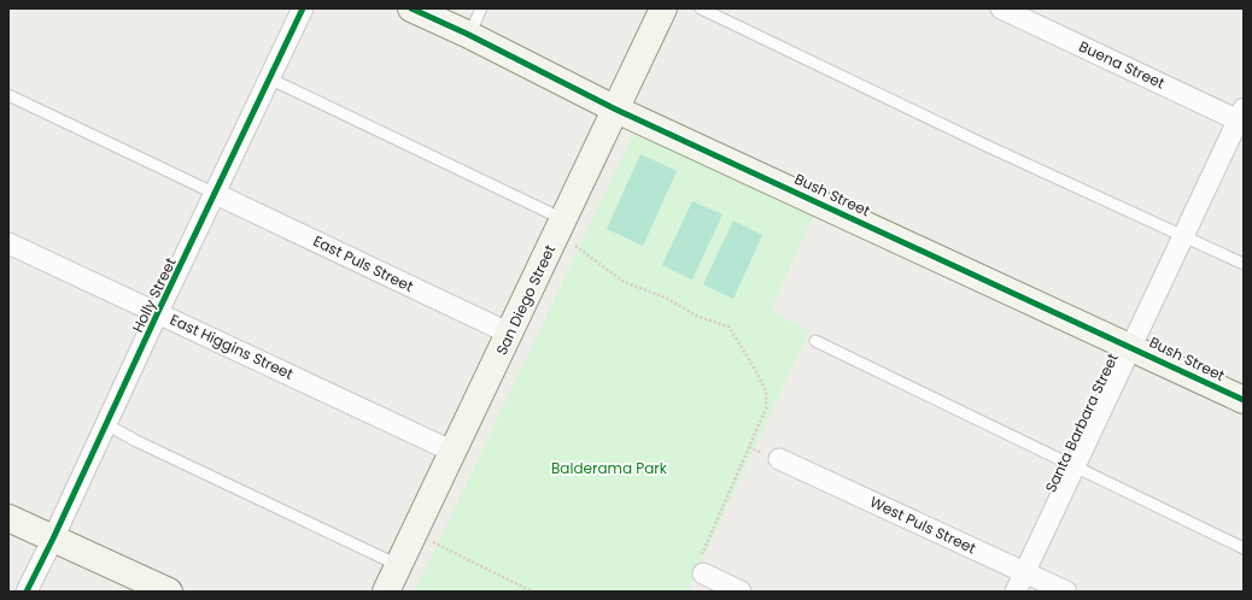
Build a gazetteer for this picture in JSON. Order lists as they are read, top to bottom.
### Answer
{
  "streets": {
    "main road": ["Bush Street", "San Diego Street"],
    "street": [
      "Buena Street",
      "East Puls Street",
      "Holly Street",
      "East Higgins Street",
      "Santa Barbara Street",
      "West Puls Street"
    ]
  },
  "crossings": [
    ["Buena Street", "Santa Barbara Street"],
    ["Bush Street", "San Diego Street"],
    ["Bush Street", "Santa Barbara Street"],
    ["East Puls Street", "Holly Street"],
    ["East Puls Street", "San Diego Street"],
    ["Holly Street", "East Higgins Street"],
    ["San Diego Street", "East Higgins Street"],
    ["Santa Barbara Street", "West Puls Street"]
  ],
  "parks": ["Balderama Park"]
}
